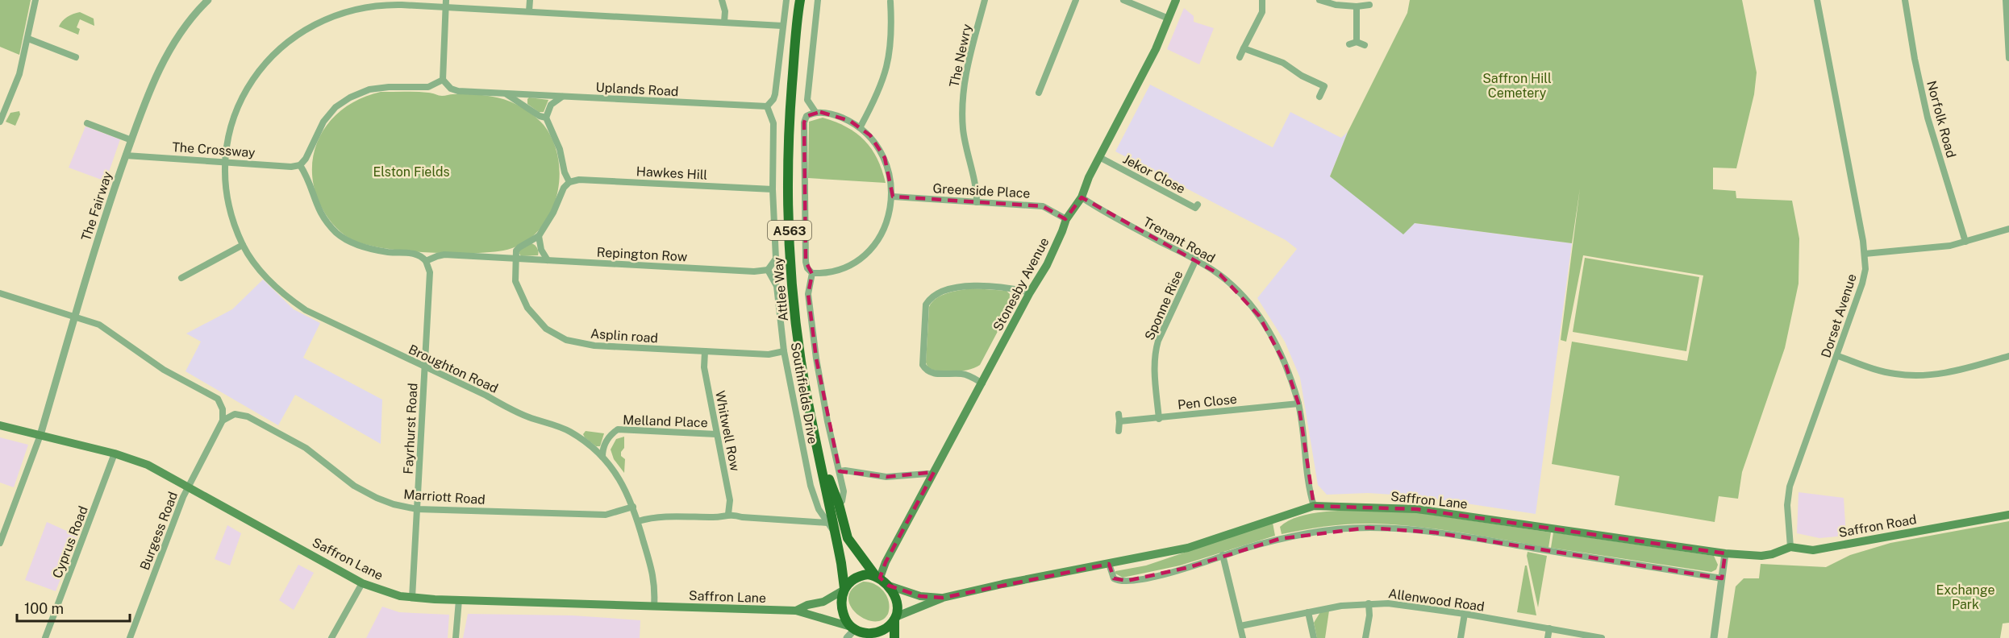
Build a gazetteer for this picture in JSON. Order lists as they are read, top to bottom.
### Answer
{
  "streets": {
    "highway": ["A563", "Attlee Way"],
    "main road": ["Stonesby Avenue", "Saffron Lane", "Saffron Road"],
    "street": [
      "The Newry",
      "Uplands Road",
      "Norfolk Road",
      "The Crossway",
      "Hawkes Hill",
      "Jekor Close",
      "Greenside Place",
      "The Fairway",
      "Trenant Road",
      "Repington Row",
      "Sponne Rise",
      "Dorset Avenue",
      "Asplin road",
      "Broughton Road",
      "Southfields Drive",
      "Pen Close",
      "Melland Place",
      "Fayrhurst Road",
      "Whitwell Row",
      "Marriott Road",
      "Burgess Road",
      "Cyprus Road",
      "Allenwood Road"
    ]
  },
  "crossings": [
    ["The Newry", "Greenside Place"],
    ["The Crossway", "The Fairway"],
    ["The Crossway", "Broughton Road"],
    ["Jekor Close", "Stonesby Avenue"],
    ["Greenside Place", "Stonesby Avenue"],
    ["The Fairway", "Saffron Lane"],
    ["A563", "Stonesby Avenue"],
    ["A563", "Attlee Way"],
    ["A563", "Saffron Lane"],
    ["Trenant Road", "Stonesby Avenue"],
    ["Trenant Road", "Sponne Rise"],
    ["Trenant Road", "Pen Close"],
    ["Trenant Road", "Saffron Lane"],
    ["Repington Row", "Asplin road"],
    ["Repington Row", "Southfields Drive"],
    ["Stonesby Avenue", "Attlee Way"],
    ["Stonesby Avenue", "Saffron Lane"],
    ["Attlee Way", "Southfields Drive"],
    ["Attlee Way", "Saffron Lane"],
    ["Sponne Rise", "Pen Close"],
    ["Dorset Avenue", "Saffron Road"],
    ["Asplin road", "Southfields Drive"],
    ["Asplin road", "Whitwell Row"],
    ["Broughton Road", "Melland Place"],
    ["Broughton Road", "Fayrhurst Road"],
    ["Broughton Road", "Marriott Road"],
    ["Broughton Road", "Saffron Lane"],
    ["Melland Place", "Whitwell Row"],
    ["Fayrhurst Road", "Marriott Road"],
    ["Fayrhurst Road", "Saffron Lane"],
    ["Marriott Road", "Burgess Road"],
    ["Saffron Lane", "Saffron Road"],
    ["Saffron Lane", "Burgess Road"],
    ["Saffron Lane", "Cyprus Road"]
  ],
  "parks": ["Saffron Hill Cemetery", "Elston Fields", "Exchange Park"],
  "scale_bar": "100 m"
}
